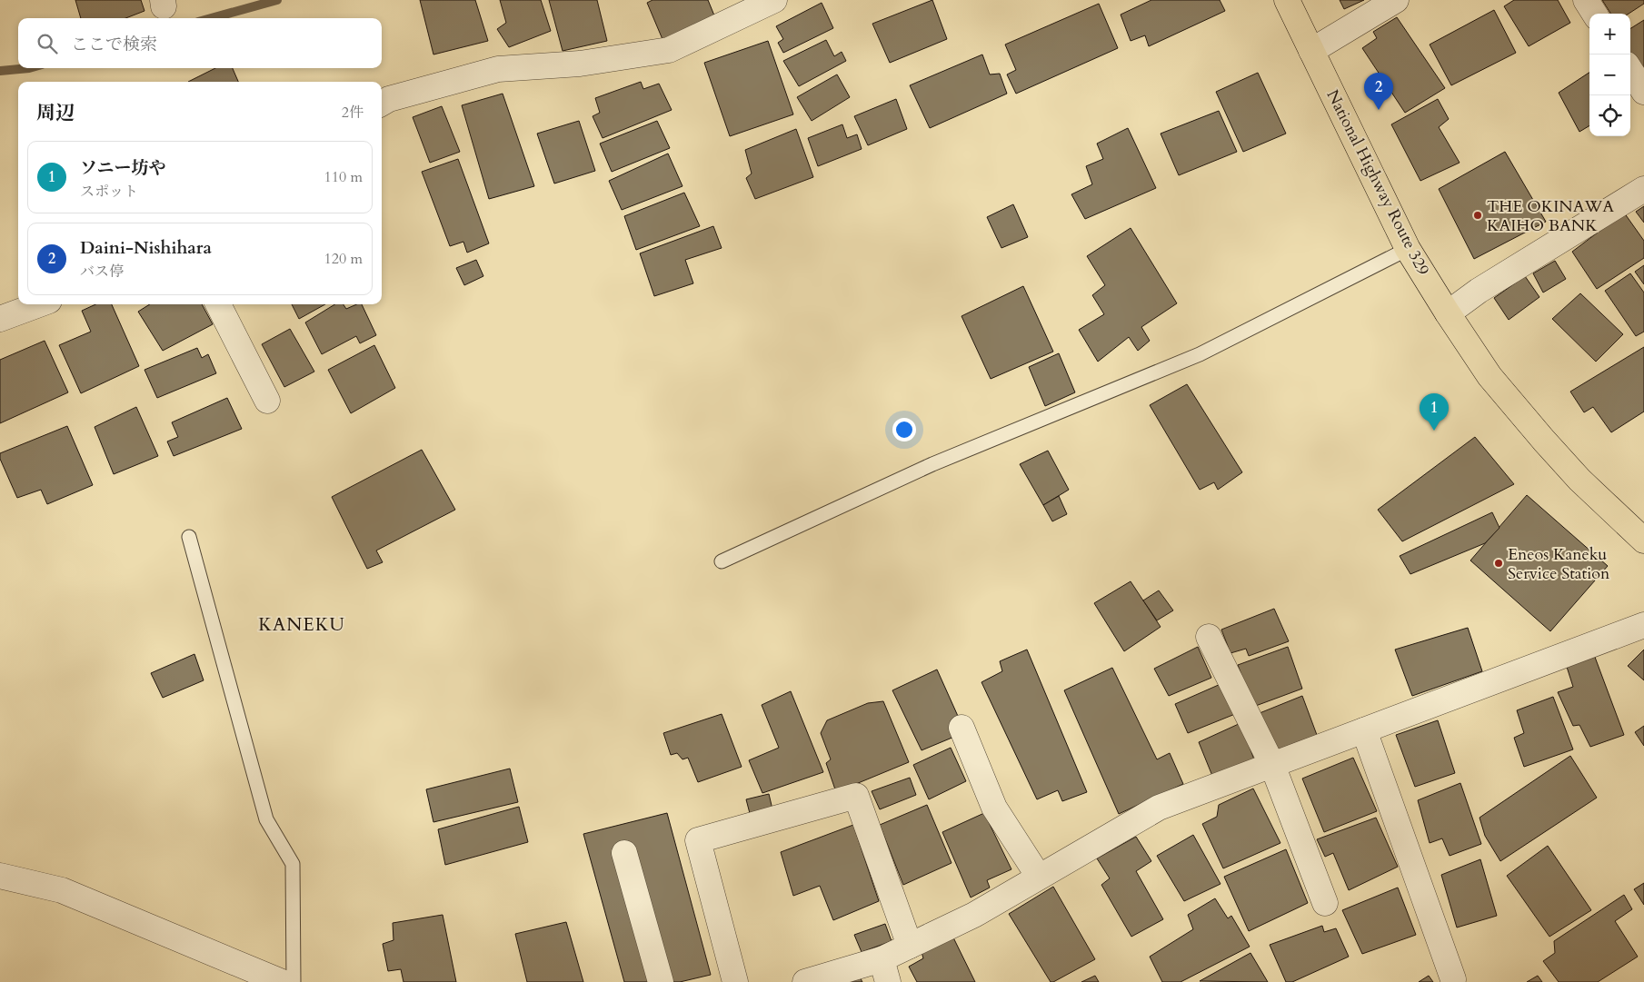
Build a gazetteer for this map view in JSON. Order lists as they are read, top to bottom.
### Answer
{
  "streets": {
    "highway": ["National Highway Route 329"]
  },
  "districts": ["KANEKU"],
  "places": ["THE OKINAWA KAIHO BANK", "Eneos Kaneku Service Station"],
  "page": {
    "map_buttons": ["+", "−"],
    "search": "ここで検索",
    "pins": ["2", "1"],
    "heading": ["周辺", "2件"],
    "list": [
      {
        "mark": "1",
        "name": "ソニー坊や",
        "note": "スポット",
        "value": "110 m"
      },
      {
        "mark": "2",
        "name": "Daini-Nishihara",
        "note": "バス停",
        "value": "120 m"
      }
    ]
  }
}
